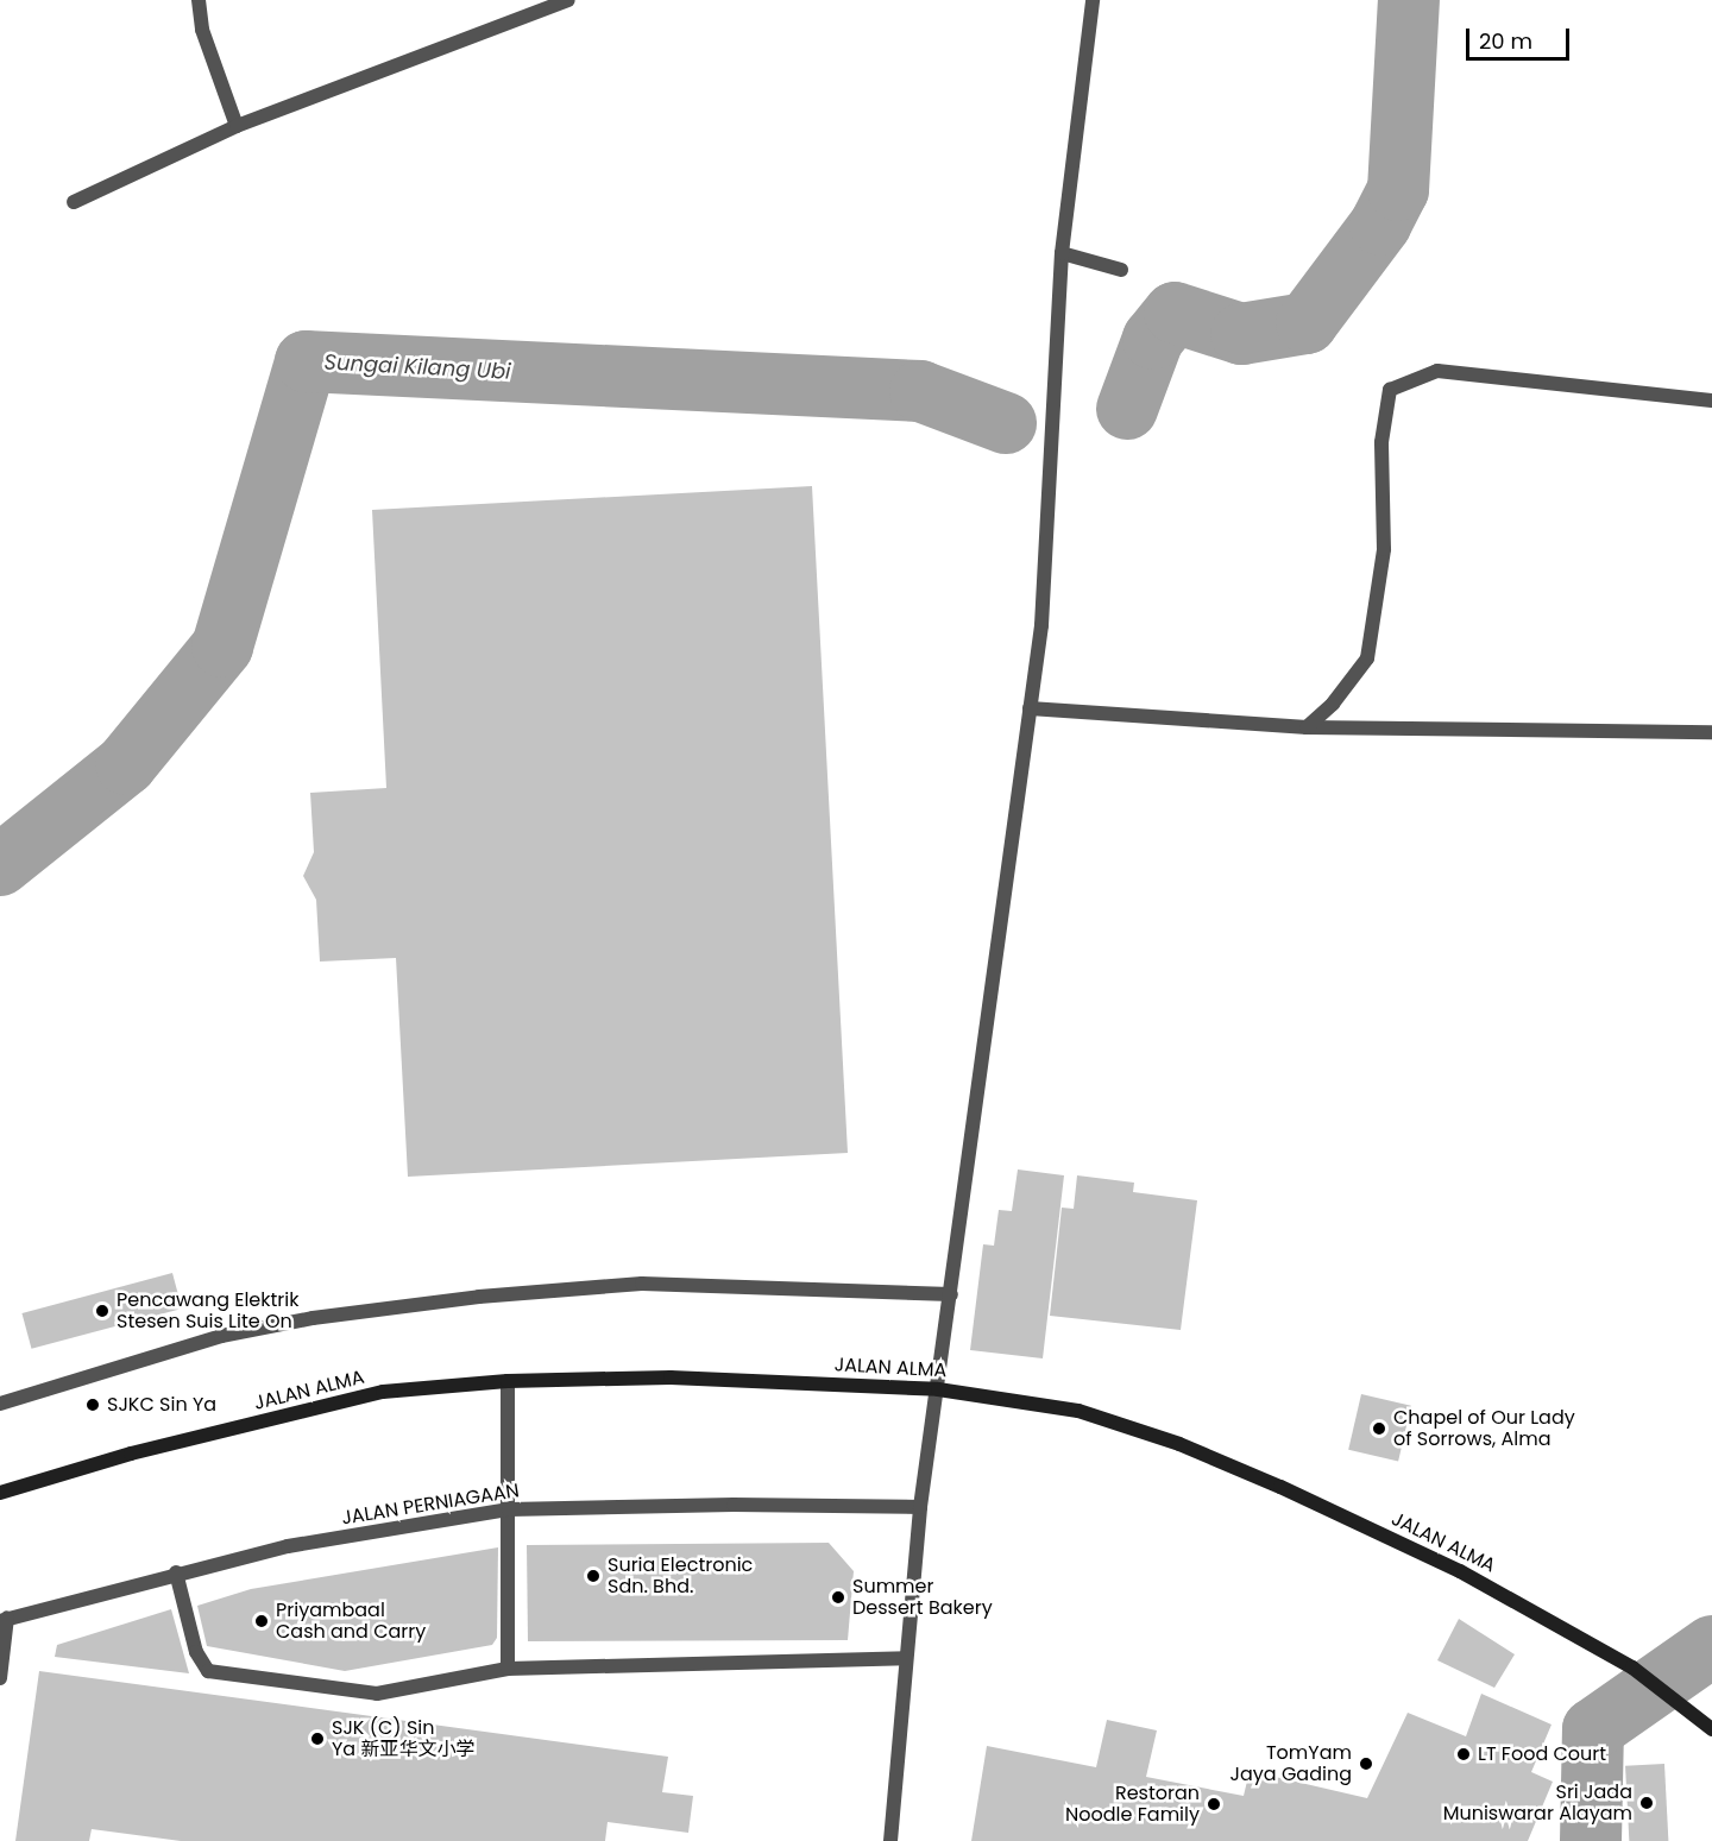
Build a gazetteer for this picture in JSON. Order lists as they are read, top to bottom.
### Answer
{
  "streets": {
    "main road": ["JALAN ALMA"],
    "street": ["JALAN PERNIAGAAN"]
  },
  "water": ["Sungai Kilang Ubi"],
  "places": [
    "Pencawang Elektrik Stesen Suis Lite On",
    "SJKC Sin Ya",
    "Chapel of Our Lady of Sorrows, Alma",
    "Suria Electronic Sdn. Bhd.",
    "Summer Dessert Bakery",
    "Priyambaal Cash and Carry",
    "SJK (C) Sin Ya 新亚华文小学",
    "LT Food Court",
    "TomYam Jaya Gading",
    "Sri Jada Muniswarar Alayam",
    "Restoran Noodle Family"
  ],
  "scale_bar": "20 m"
}
